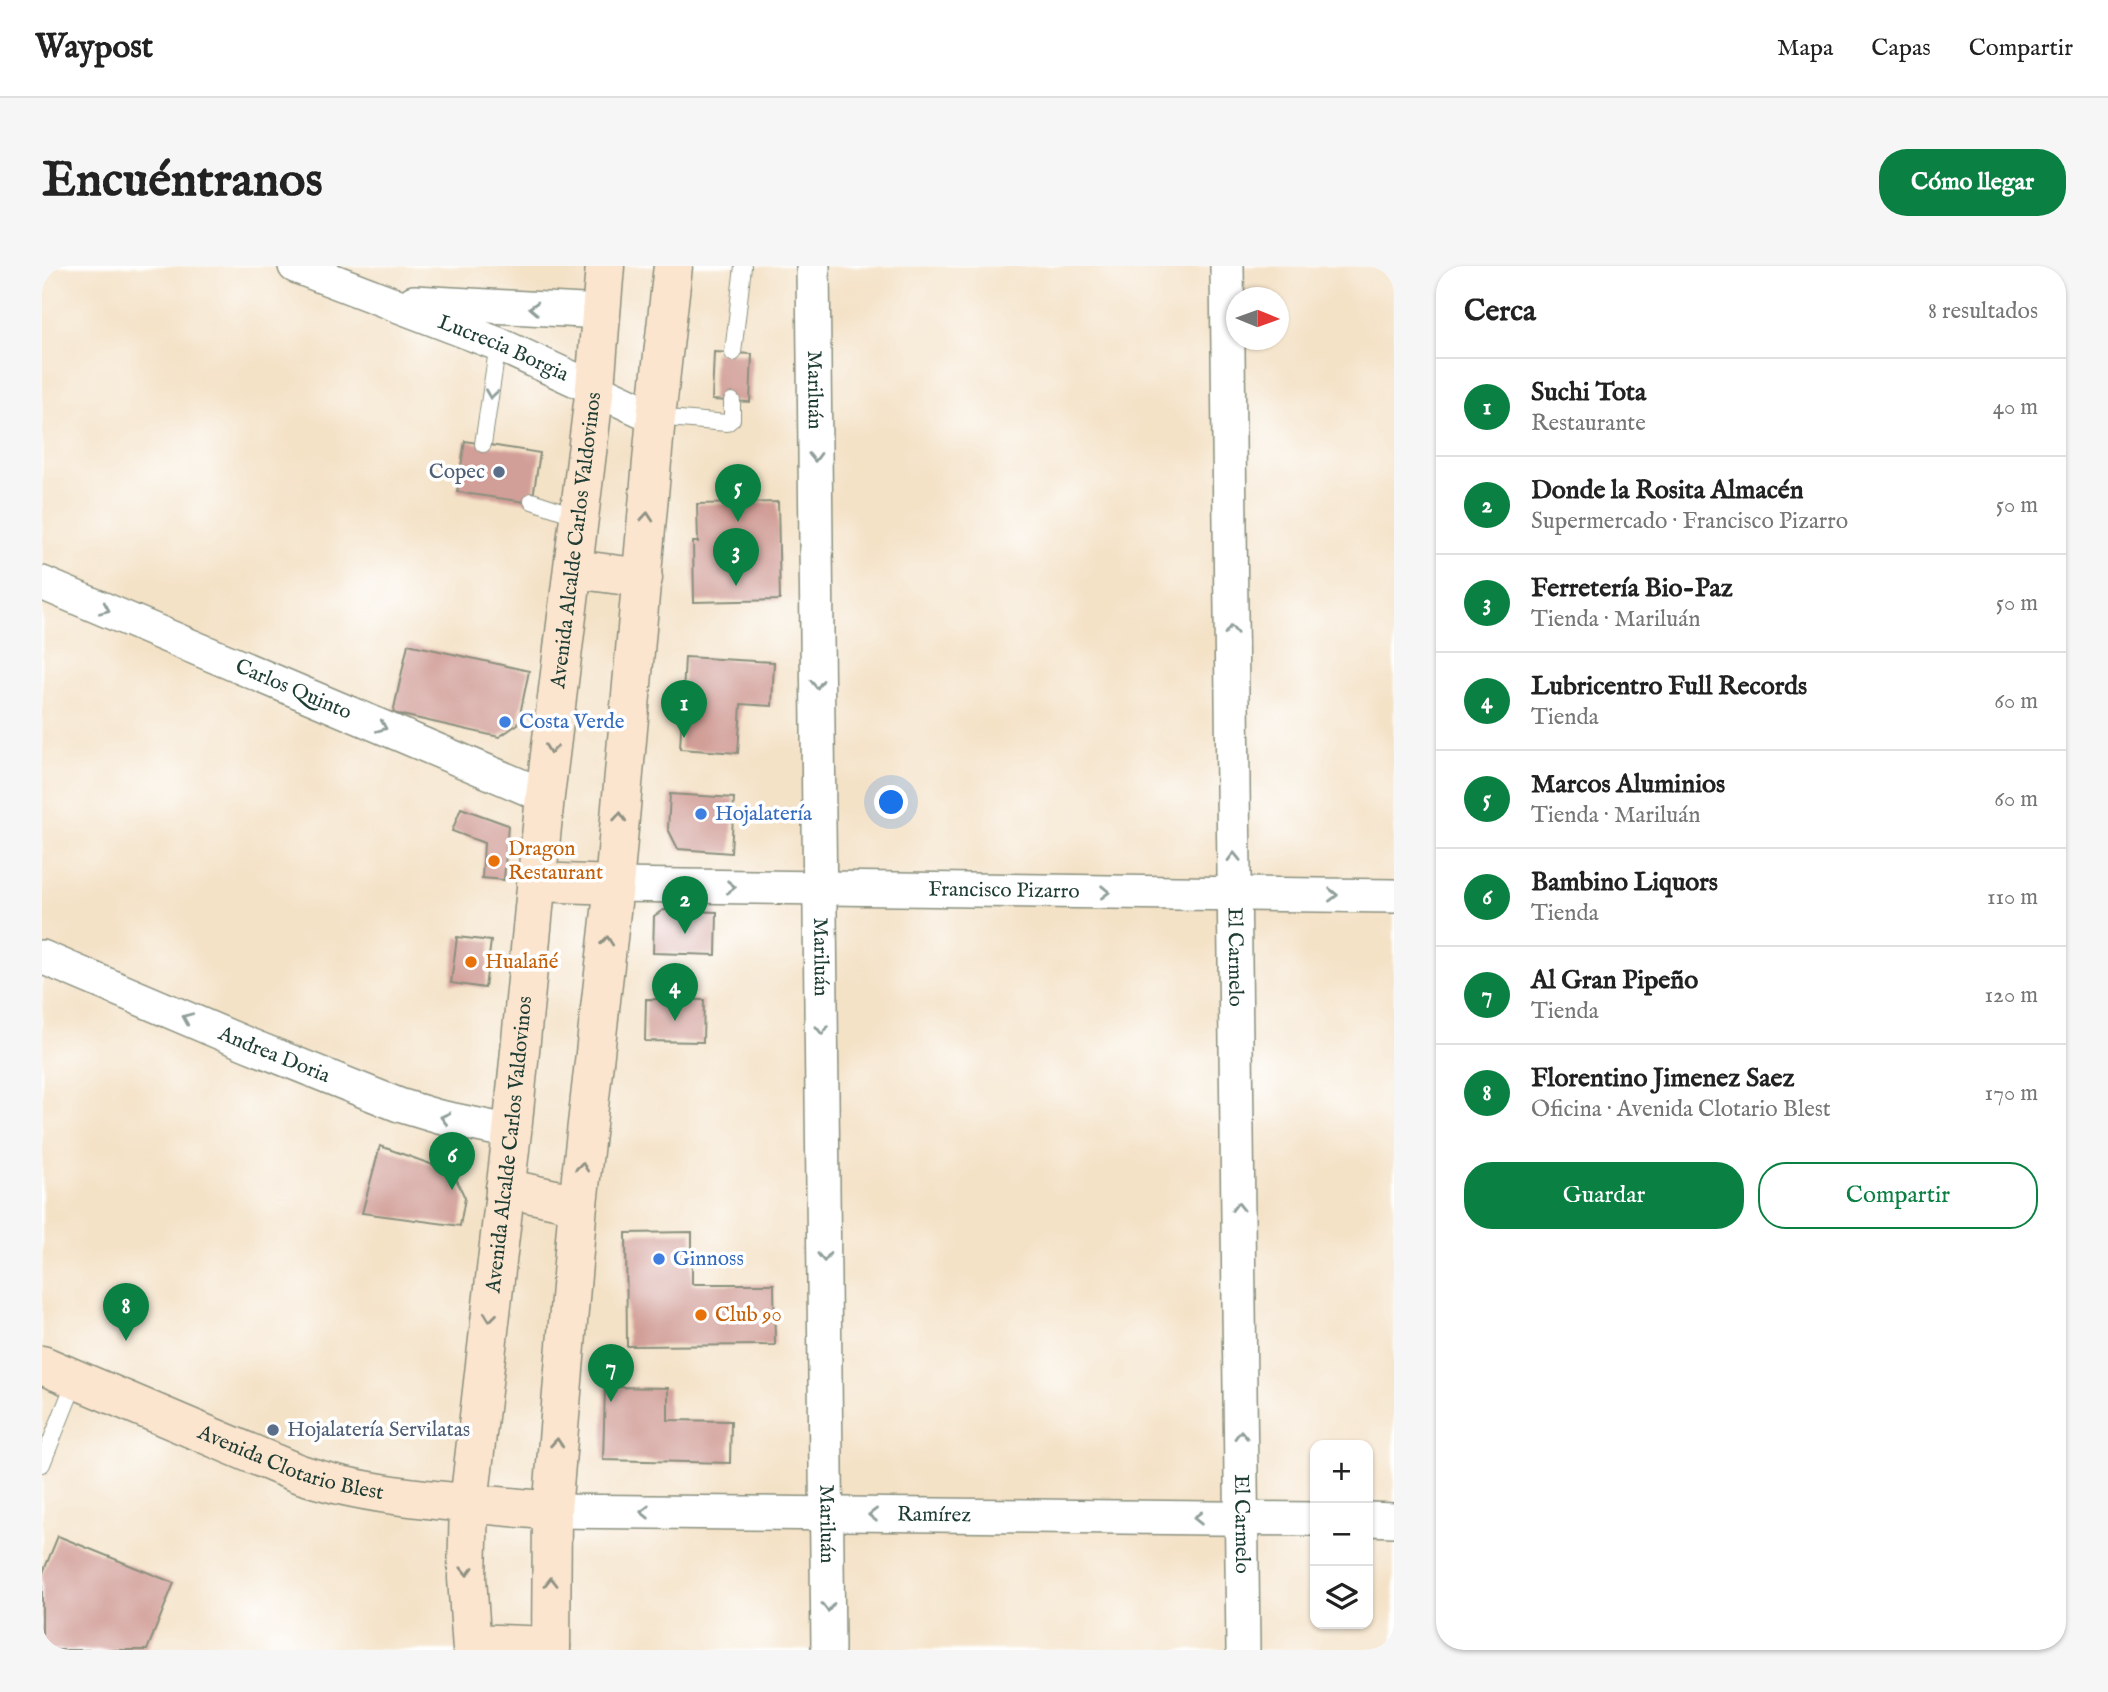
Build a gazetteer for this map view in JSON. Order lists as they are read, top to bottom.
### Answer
{
  "streets": {
    "main road": ["Avenida Alcalde Carlos Valdovinos", "Avenida Clotario Blest"],
    "street": [
      "Lucrecia Borgia",
      "Mariluán",
      "Carlos Quinto",
      "Francisco Pizarro",
      "El Carmelo",
      "Andrea Doria",
      "Ramírez"
    ]
  },
  "crossings": [
    ["Lucrecia Borgia", "Avenida Alcalde Carlos Valdovinos"],
    ["Mariluán", "Francisco Pizarro"],
    ["Mariluán", "Ramírez"],
    ["Avenida Alcalde Carlos Valdovinos", "Carlos Quinto"],
    ["Avenida Alcalde Carlos Valdovinos", "Andrea Doria"],
    ["Avenida Alcalde Carlos Valdovinos", "Avenida Clotario Blest"],
    ["Francisco Pizarro", "El Carmelo"],
    ["El Carmelo", "Ramírez"],
    ["Avenida Clotario Blest", "Ramírez"]
  ],
  "one_way": [
    "Mariluán",
    "Carlos Quinto",
    "Francisco Pizarro",
    "El Carmelo",
    "Andrea Doria",
    "Ramírez"
  ],
  "places": [
    "Copec",
    "Costa Verde",
    "Hojalatería",
    "Dragon Restaurant",
    "Hualañé",
    "Ginnoss",
    "Club 90",
    "Hojalatería Servilatas"
  ],
  "north": "right",
  "page": {
    "header": "Waypost",
    "nav": ["Mapa", "Capas", "Compartir"],
    "buttons": [
      "Cómo llegar",
      ["Guardar", "Compartir"]
    ],
    "title": "Encuéntranos",
    "heading": ["Cerca", "8 resultados"],
    "list": [
      {
        "mark": "1",
        "name": "Suchi Tota",
        "note": "Restaurante",
        "value": "40 m"
      },
      {
        "mark": "2",
        "name": "Donde la Rosita Almacén",
        "note": "Supermercado · Francisco Pizarro",
        "value": "50 m"
      },
      {
        "mark": "3",
        "name": "Ferretería Bio-Paz",
        "note": "Tienda · Mariluán",
        "value": "50 m"
      },
      {
        "mark": "4",
        "name": "Lubricentro Full Records",
        "note": "Tienda",
        "value": "60 m"
      },
      {
        "mark": "5",
        "name": "Marcos Aluminios",
        "note": "Tienda · Mariluán",
        "value": "60 m"
      },
      {
        "mark": "6",
        "name": "Bambino Liquors",
        "note": "Tienda",
        "value": "110 m"
      },
      {
        "mark": "7",
        "name": "Al Gran Pipeño",
        "note": "Tienda",
        "value": "120 m"
      },
      {
        "mark": "8",
        "name": "Florentino Jimenez Saez",
        "note": "Oficina · Avenida Clotario Blest",
        "value": "170 m"
      }
    ],
    "pins": [
      "5",
      "3",
      "1",
      "2",
      "4",
      "6",
      "8",
      "7"
    ],
    "map_buttons": ["+", "−"]
  }
}
